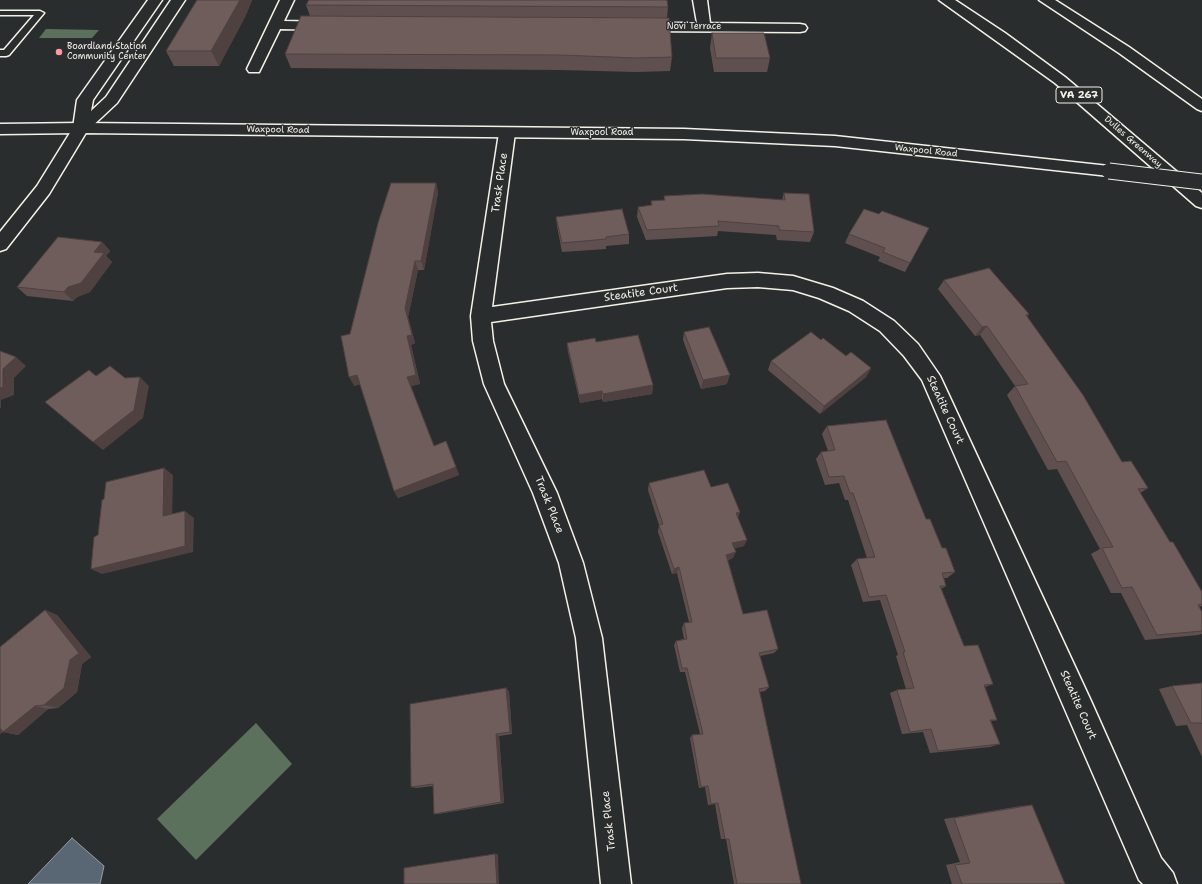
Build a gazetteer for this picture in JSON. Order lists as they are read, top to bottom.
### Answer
{
  "streets": {
    "main road": [
      "Novi Terrace",
      "VA 267",
      "Waxpool Road",
      "Dulles Greenway",
      "Trask Place",
      "Steatite Court"
    ]
  },
  "crossings": [
    ["Waxpool Road", "Trask Place"],
    ["Trask Place", "Steatite Court"]
  ],
  "places": ["Boardland Station Community Center"]
}
